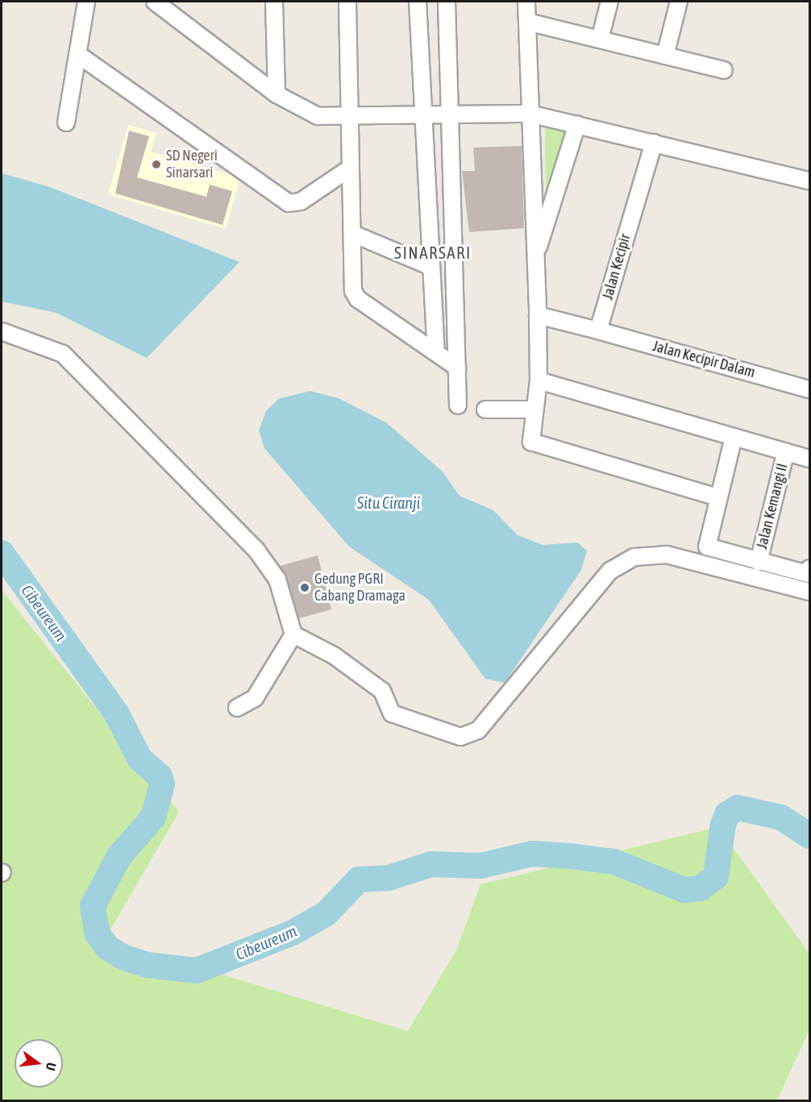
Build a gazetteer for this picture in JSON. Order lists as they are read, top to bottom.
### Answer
{
  "streets": {
    "street": ["Jalan Kecipir", "Jalan Kecipir Dalam", "Jalan Kemangi II"]
  },
  "crossings": [
    ["Jalan Kecipir", "Jalan Kecipir Dalam"]
  ],
  "districts": ["SINARSARI"],
  "water": ["Situ Ciranji", "Cibeureum"],
  "places": ["SD Negeri Sinarsari", "Gedung PGRI Cabang Dramaga"],
  "north": "right"
}
